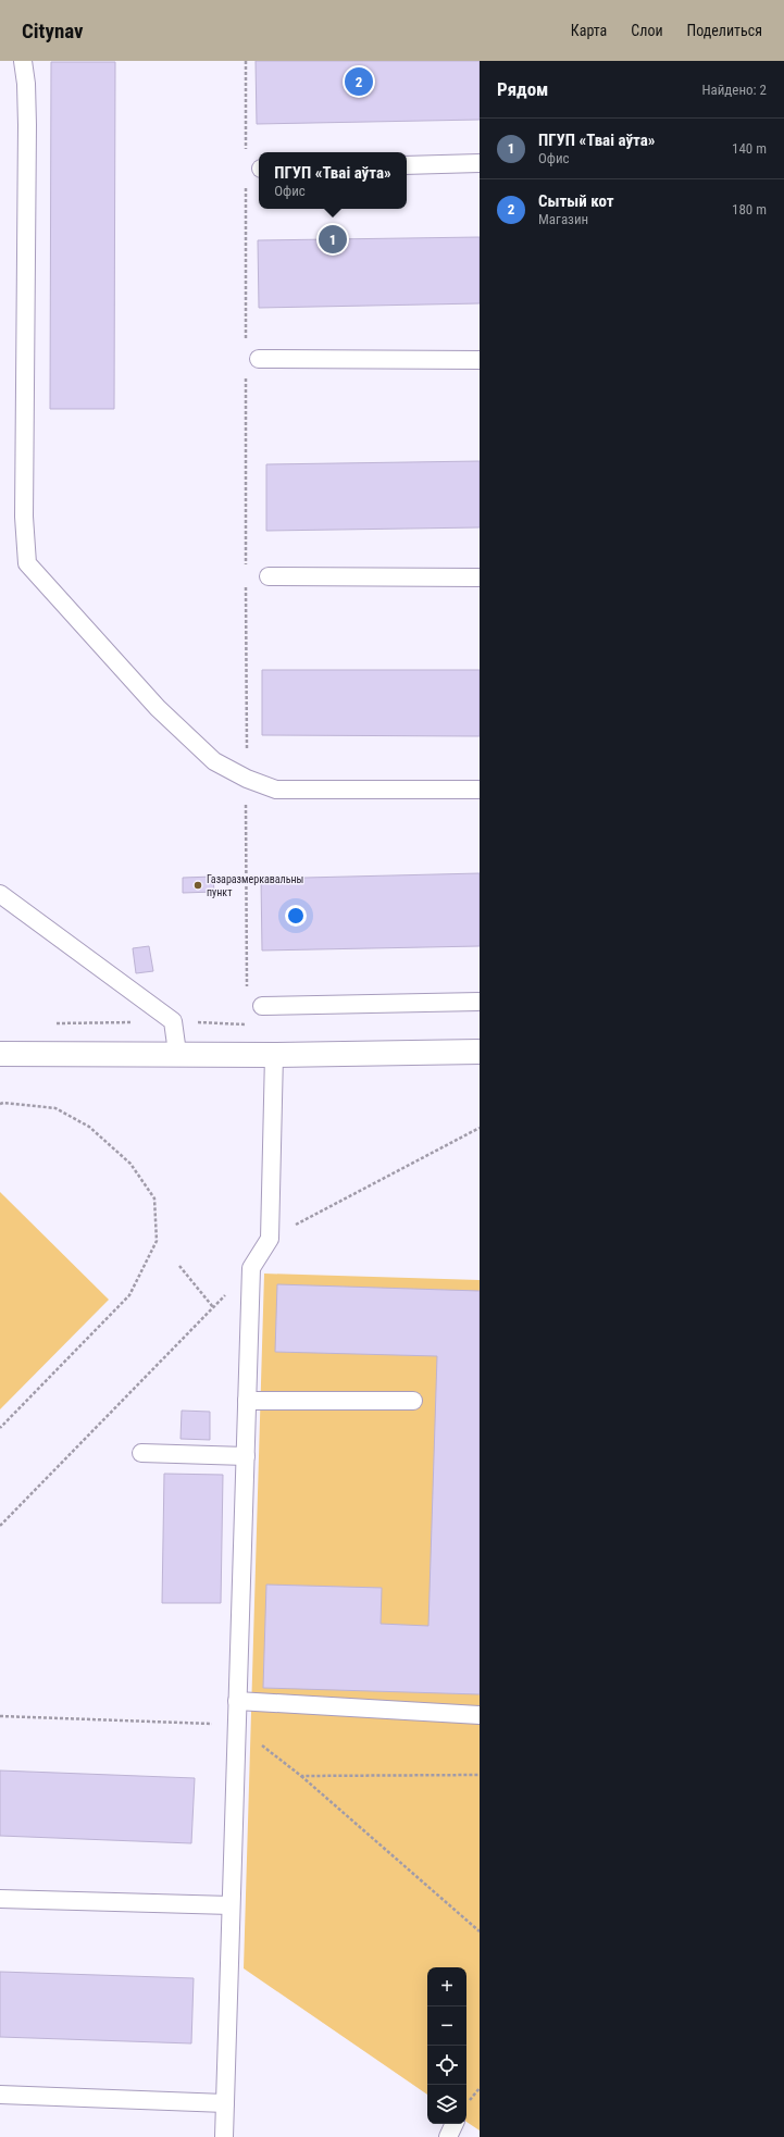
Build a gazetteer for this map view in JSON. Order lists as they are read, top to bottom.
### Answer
{
  "places": ["Газаразмеркавальны пункт"],
  "page": {
    "header": "Citynav",
    "nav": ["Карта", "Слои", "Поделиться"],
    "heading": ["Рядом", "Найдено: 2"],
    "pins": ["2", "1"],
    "list": [
      {
        "mark": "1",
        "name": "ПГУП «Тваі аўта»",
        "note": "Офис",
        "value": "140 m"
      },
      {
        "mark": "2",
        "name": "Сытый кот",
        "note": "Магазин",
        "value": "180 m"
      }
    ],
    "popup": ["ПГУП «Тваі аўта»", "Офис"],
    "map_buttons": ["+", "−"]
  }
}
